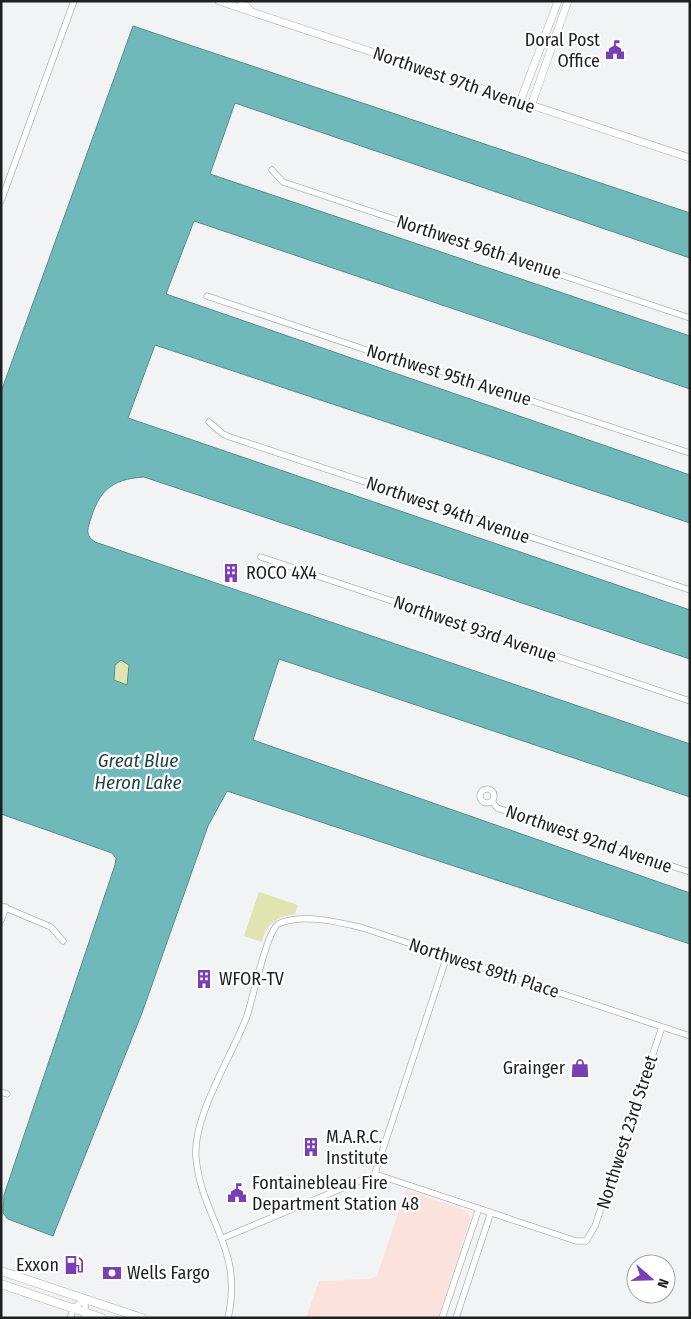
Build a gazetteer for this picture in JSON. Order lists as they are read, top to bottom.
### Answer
{
  "streets": {
    "street": [
      "Northwest 97th Avenue",
      "Northwest 96th Avenue",
      "Northwest 95th Avenue",
      "Northwest 94th Avenue",
      "Northwest 93rd Avenue",
      "Northwest 92nd Avenue",
      "Northwest 89th Place",
      "Northwest 23rd Street"
    ]
  },
  "crossings": [
    ["Northwest 89th Place", "Northwest 23rd Street"]
  ],
  "water": ["Great Blue Heron Lake"],
  "places": {
    "public building": ["Doral Post Office", "Fontainebleau Fire Department Station 48"],
    "building": ["ROCO 4X4", "WFOR-TV", "M.A.R.C. Institute"],
    "shop": ["Grainger"],
    "fuel station": ["Exxon"],
    "bank": ["Wells Fargo"]
  },
  "north": "right"
}
